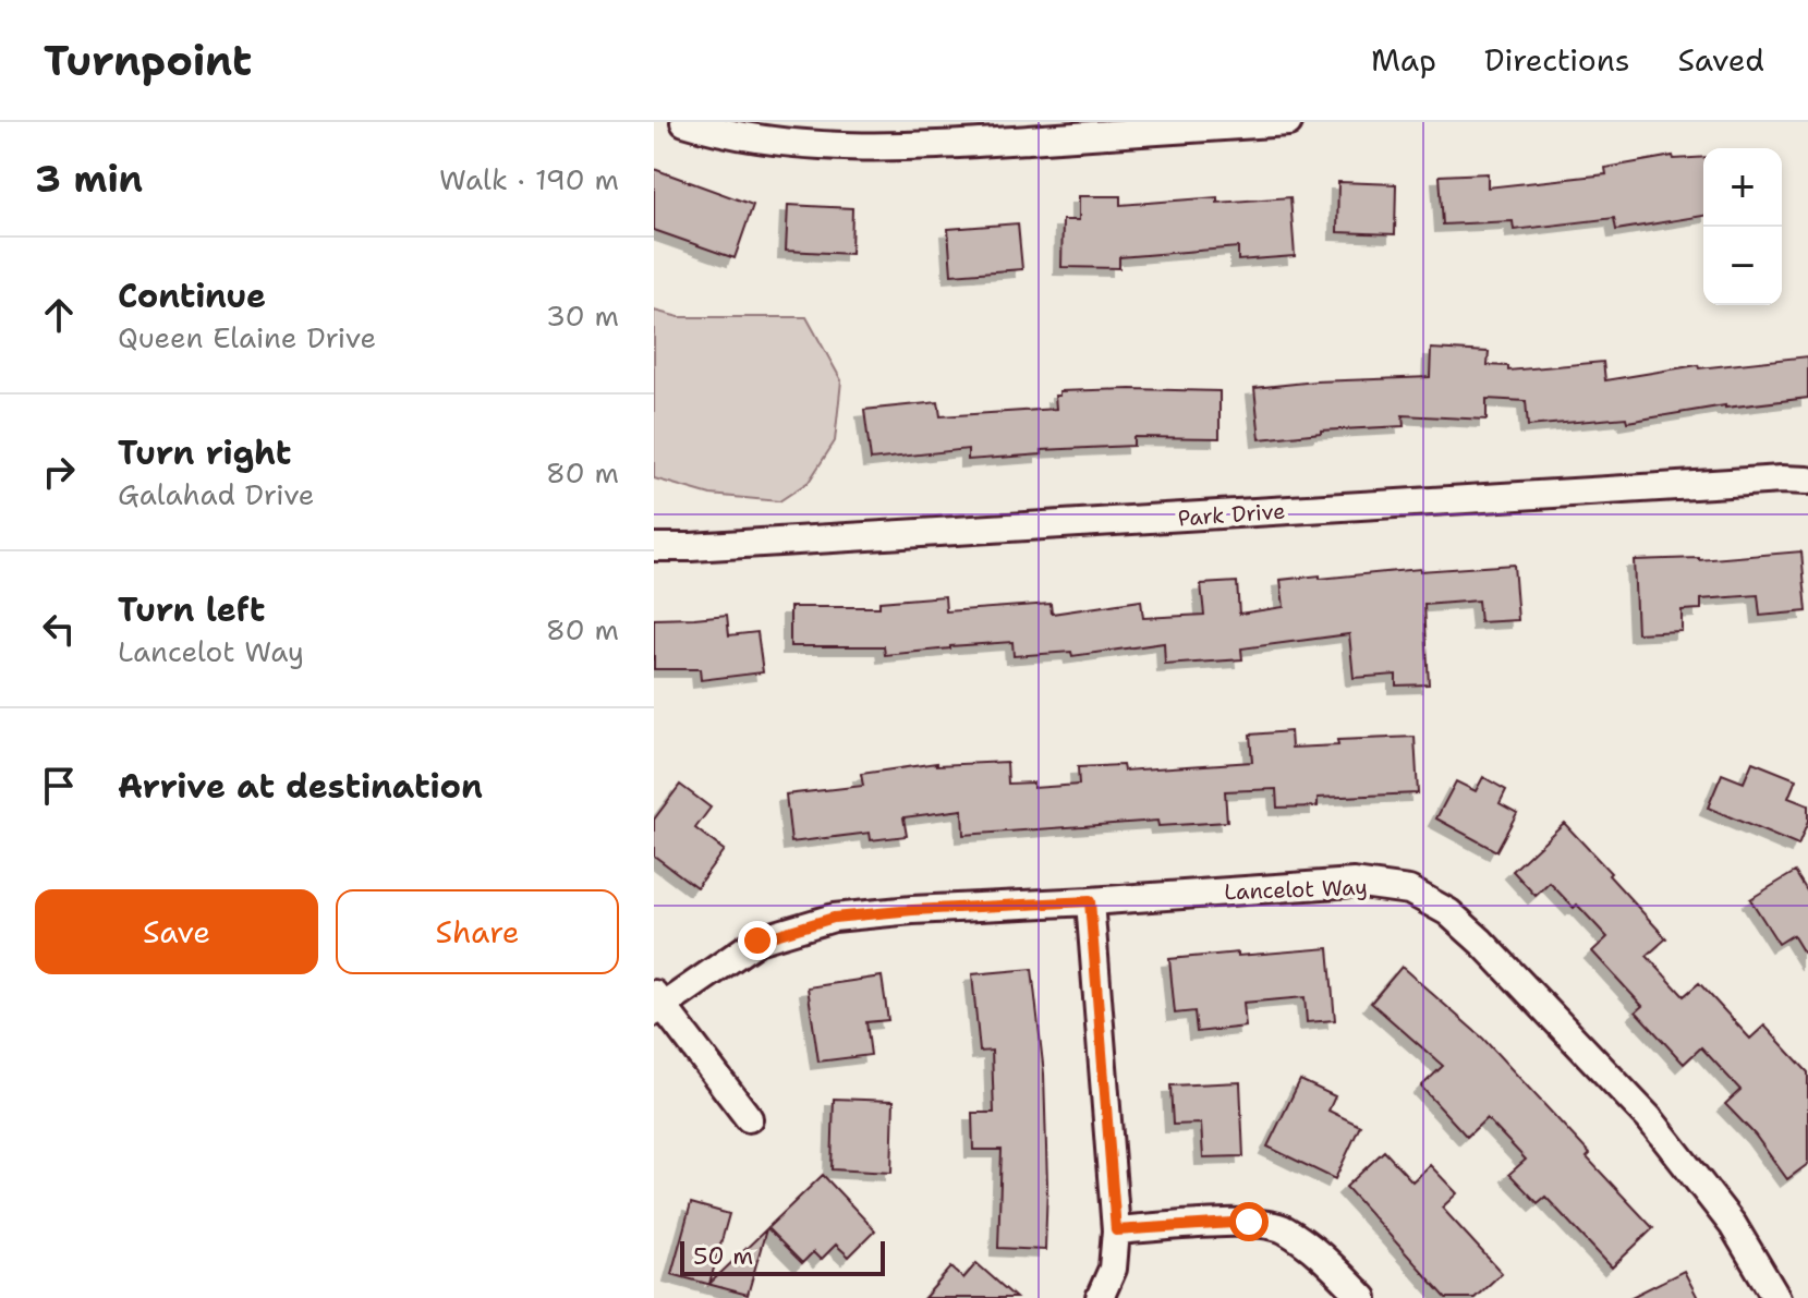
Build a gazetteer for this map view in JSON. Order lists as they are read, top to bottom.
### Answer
{
  "streets": {
    "street": ["Park Drive", "Lancelot Way"]
  },
  "scale_bar": "50 m",
  "page": {
    "header": "Turnpoint",
    "nav": ["Map", "Directions", "Saved"],
    "heading": ["3 min", "Walk · 190 m"],
    "map_buttons": ["+", "−"],
    "list": [
      ["Continue", "Queen Elaine Drive", "30 m"],
      ["Turn right", "Galahad Drive", "80 m"],
      ["Turn left", "Lancelot Way", "80 m"],
      "Arrive at destination"
    ],
    "buttons": ["Save", "Share"],
    "scale": "50 m"
  }
}
